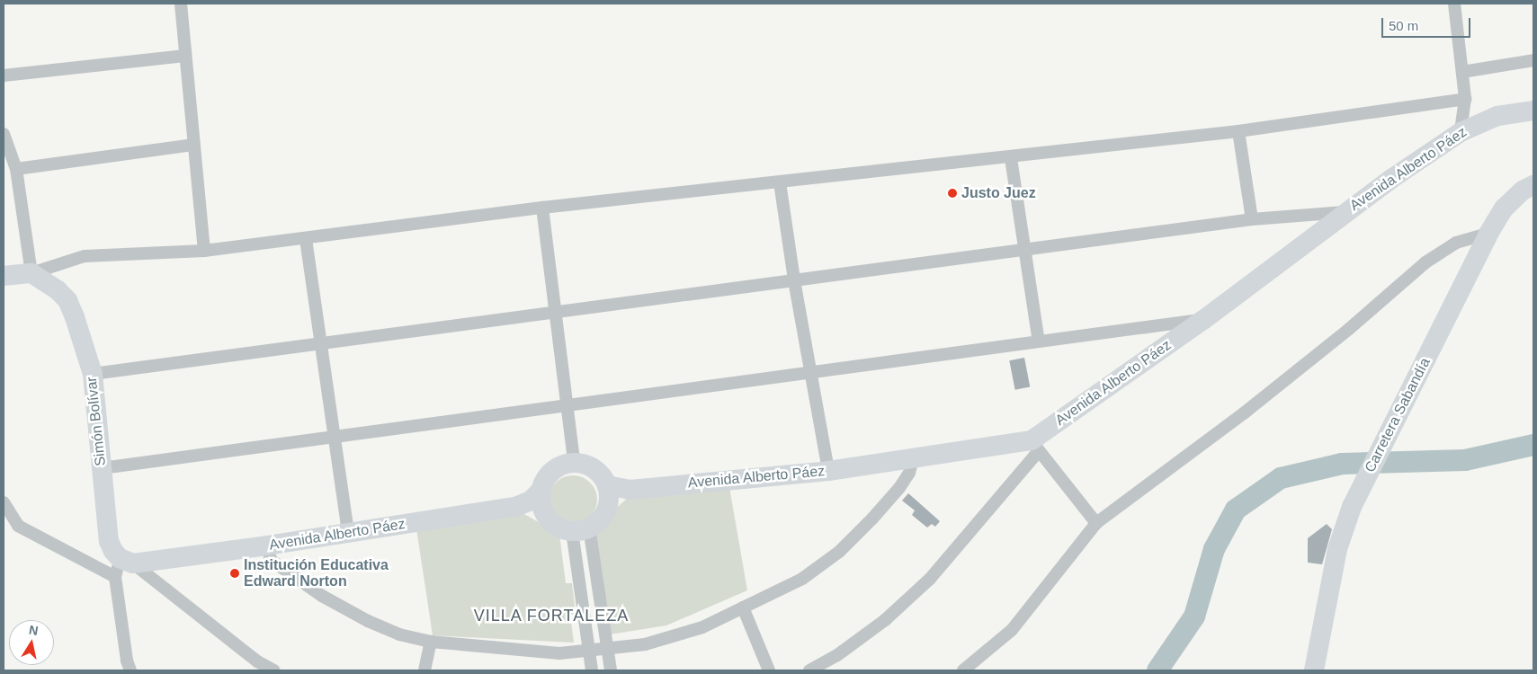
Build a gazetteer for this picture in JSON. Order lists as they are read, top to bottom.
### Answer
{
  "streets": {
    "main road": ["Avenida Alberto Páez", "Carretera Sabandía", "Simón Bolívar"]
  },
  "crossings": [
    ["Avenida Alberto Páez", "Simón Bolívar"]
  ],
  "districts": ["VILLA FORTALEZA"],
  "places": ["Justo Juez", "Institución Educativa Edward Norton"],
  "scale_bar": "50 m",
  "north": "top"
}
